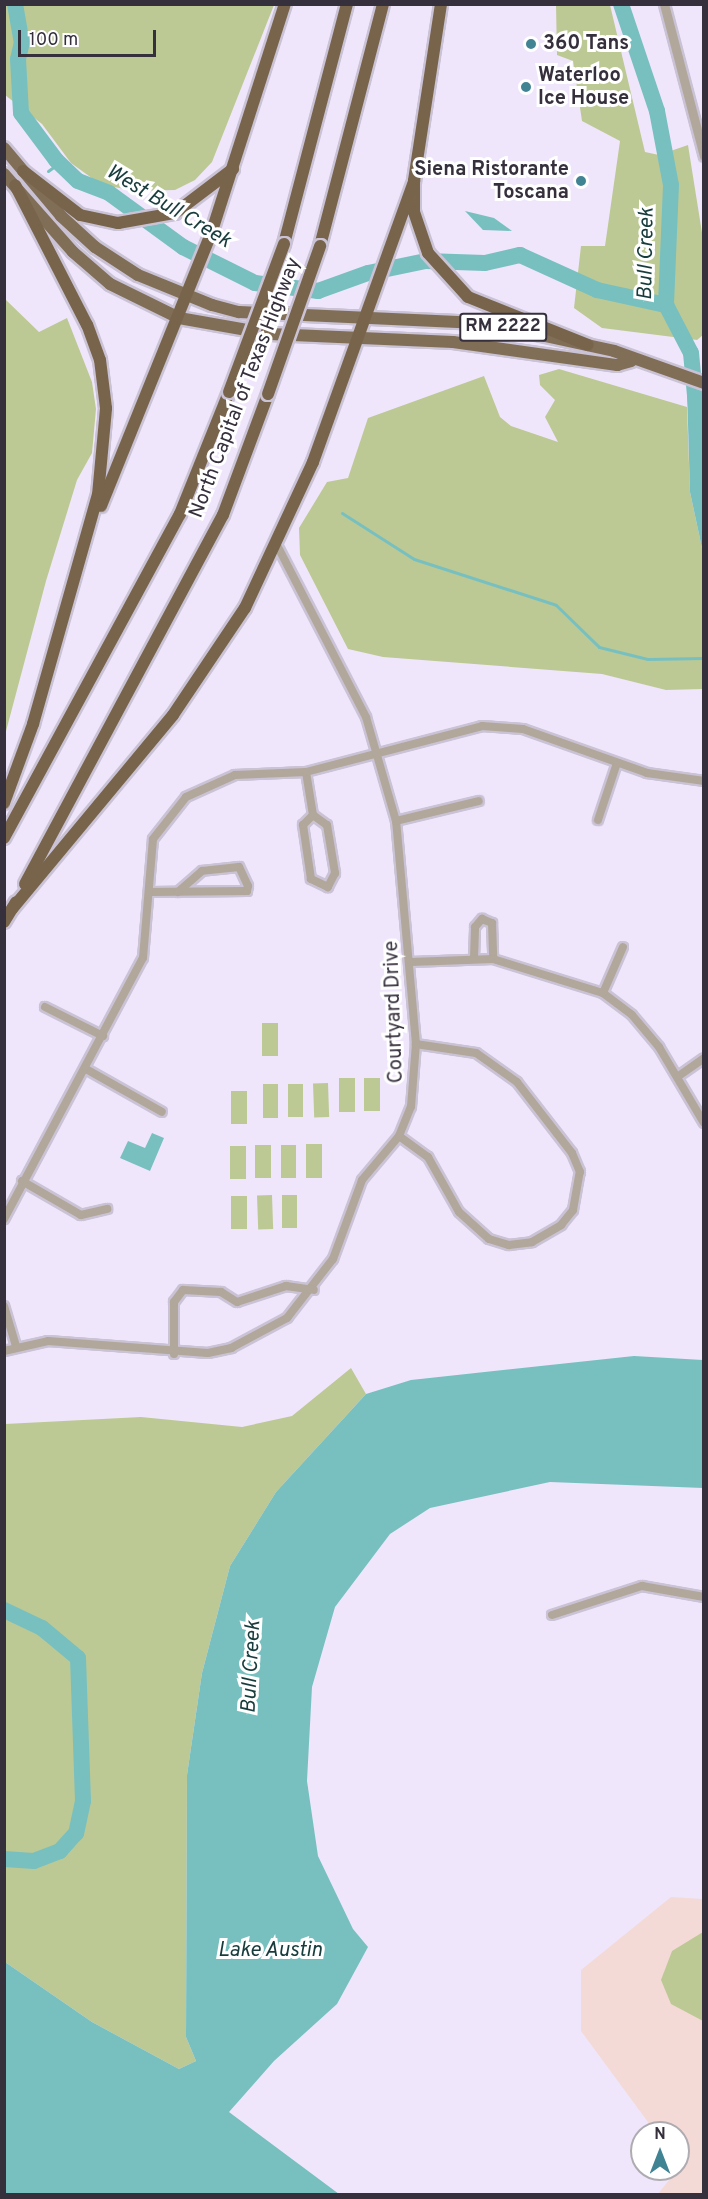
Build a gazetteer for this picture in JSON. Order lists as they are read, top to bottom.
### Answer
{
  "streets": {
    "highway": ["North Capital of Texas Highway"],
    "main road": ["RM 2222"],
    "street": ["Courtyard Drive"]
  },
  "water": ["West Bull Creek", "Bull Creek", "Lake Austin"],
  "places": ["360 Tans", "Waterloo Ice House", "Siena Ristorante Toscana"],
  "scale_bar": "100 m",
  "north": "top"
}
